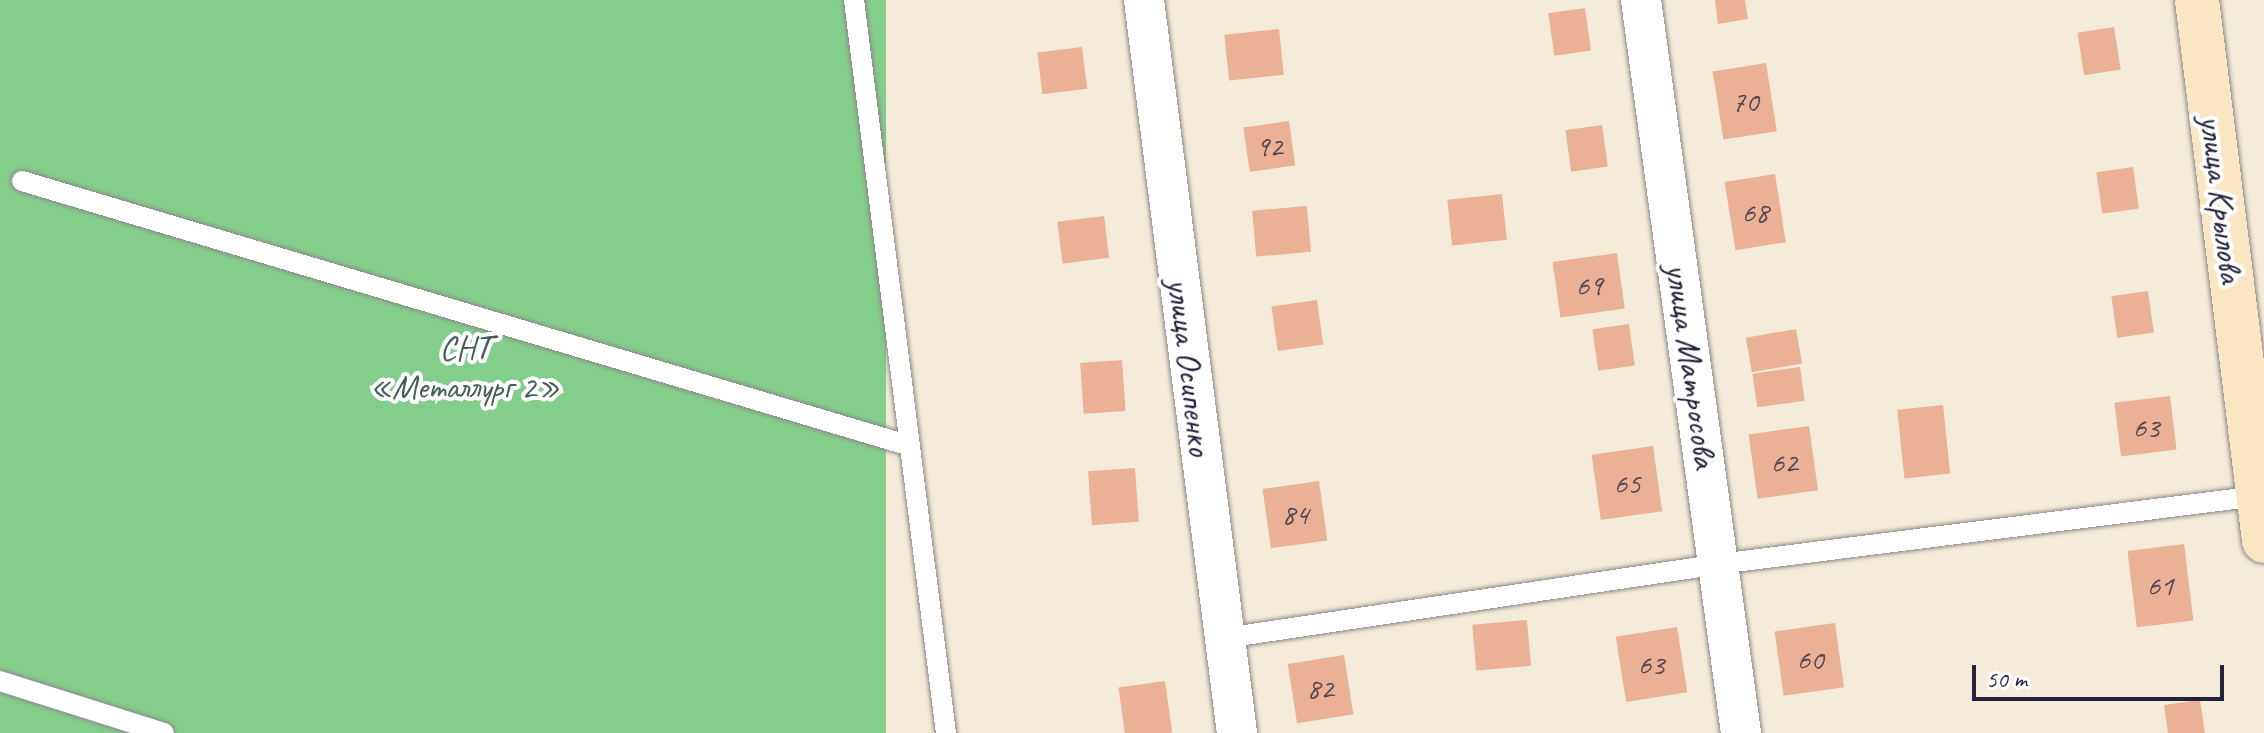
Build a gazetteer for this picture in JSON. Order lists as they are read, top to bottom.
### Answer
{
  "streets": {
    "main road": ["улица Крылова"],
    "street": ["улица Матросова", "улица Осипенко"]
  },
  "parks": ["СНТ «Металлург 2»"],
  "house_numbers": [
    "70",
    "92",
    "68",
    "69",
    "63",
    "62",
    "65",
    "84",
    "61",
    "60",
    "63",
    "82"
  ],
  "scale_bar": "50 m"
}
